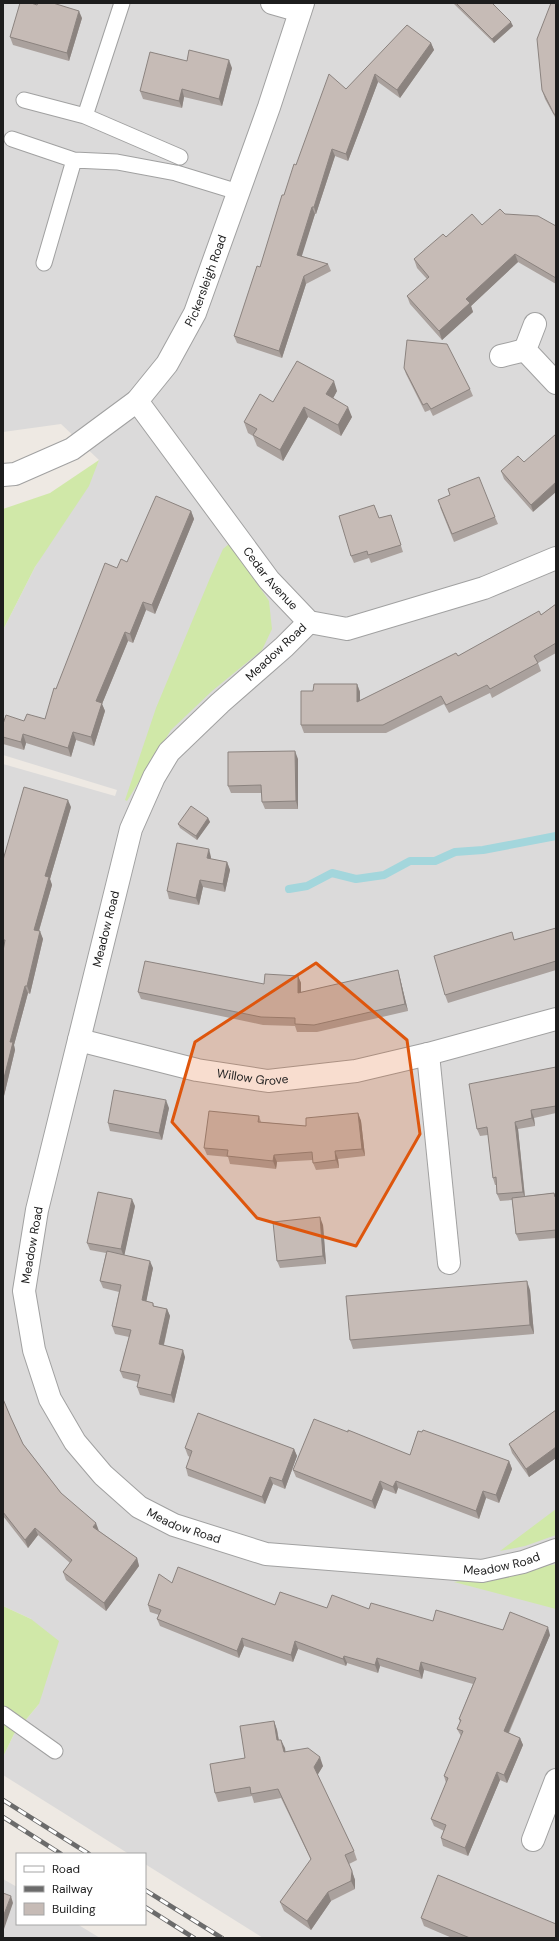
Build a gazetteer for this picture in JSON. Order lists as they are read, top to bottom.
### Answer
{
  "streets": {
    "street": [
      "Pickersleigh Road",
      "Cedar Avenue",
      "Meadow Road",
      "Willow Grove"
    ]
  },
  "crossings": [
    ["Pickersleigh Road", "Cedar Avenue"],
    ["Cedar Avenue", "Meadow Road"],
    ["Meadow Road", "Willow Grove"]
  ],
  "legend": ["Road", "Railway", "Building"]
}
